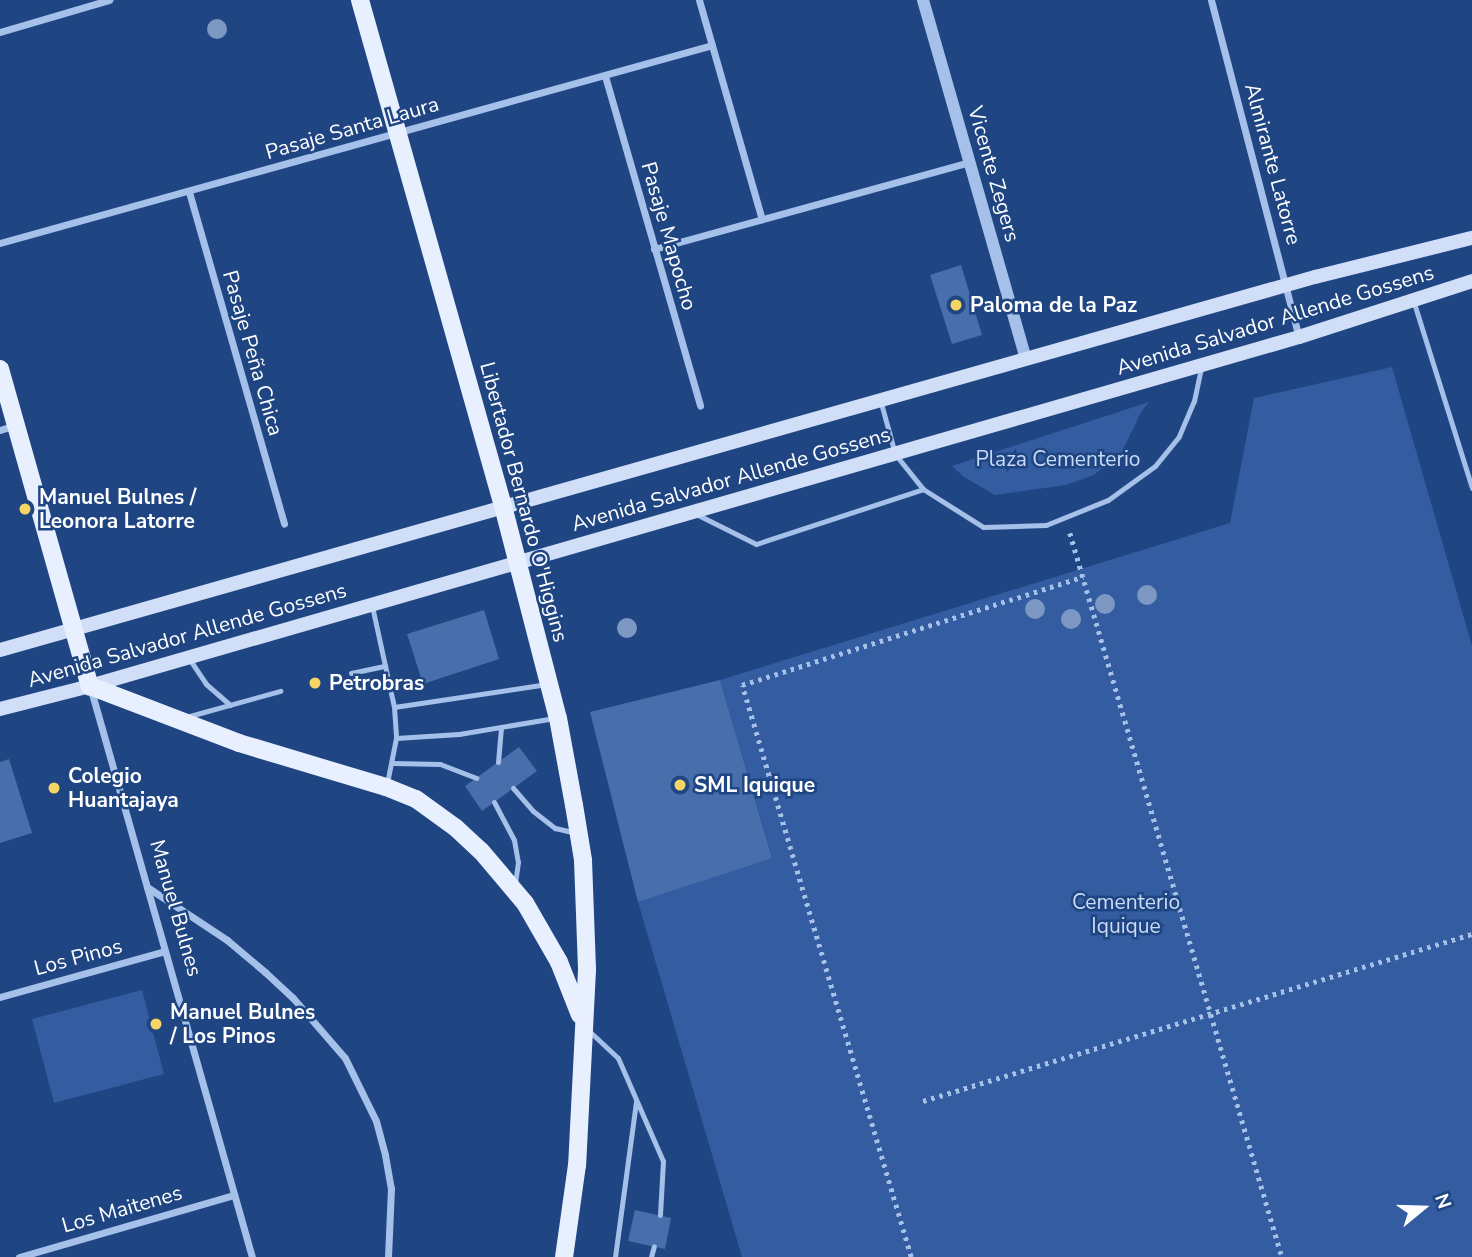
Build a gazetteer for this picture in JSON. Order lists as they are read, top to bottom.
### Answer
{
  "streets": {
    "main road": ["Avenida Salvador Allende Gossens", "Libertador Bernardo O'Higgins", "Manuel Bulnes"],
    "street": [
      "Pasaje Santa Laura",
      "Almirante Latorre",
      "Vicente Zegers",
      "Pasaje Mapocho",
      "Pasaje Peña Chica",
      "Los Pinos",
      "Los Maitenes"
    ]
  },
  "crossings": [
    ["Pasaje Santa Laura", "Pasaje Mapocho"],
    ["Pasaje Santa Laura", "Pasaje Peña Chica"],
    ["Pasaje Santa Laura", "Libertador Bernardo O'Higgins"],
    ["Almirante Latorre", "Avenida Salvador Allende Gossens"],
    ["Vicente Zegers", "Avenida Salvador Allende Gossens"],
    ["Avenida Salvador Allende Gossens", "Libertador Bernardo O'Higgins"],
    ["Avenida Salvador Allende Gossens", "Manuel Bulnes"],
    ["Libertador Bernardo O'Higgins", "Manuel Bulnes"],
    ["Manuel Bulnes", "Los Pinos"],
    ["Manuel Bulnes", "Los Maitenes"]
  ],
  "parks": ["Plaza Cementerio", "Cementerio Iquique"],
  "places": [
    "Paloma de la Paz",
    "Manuel Bulnes / Leonora Latorre",
    "Petrobras",
    "SML Iquique",
    "Colegio Huantajaya",
    "Manuel Bulnes / Los Pinos"
  ],
  "north": "right"
}
